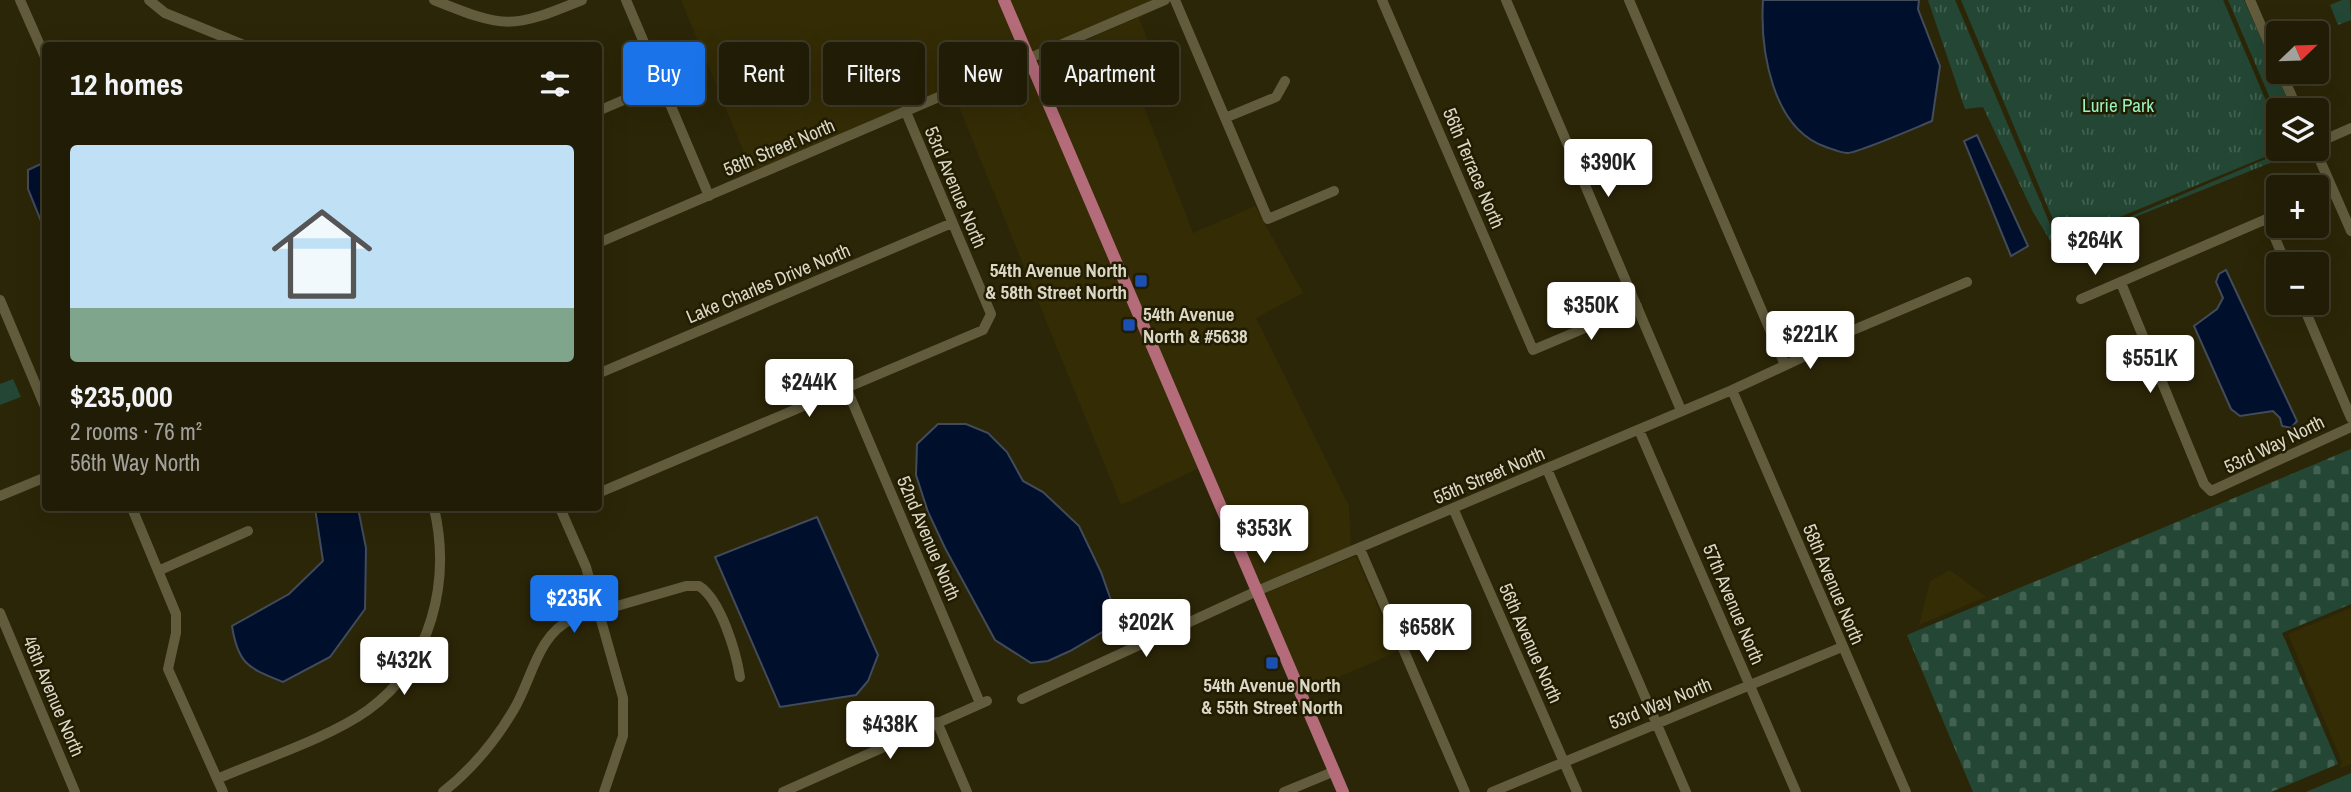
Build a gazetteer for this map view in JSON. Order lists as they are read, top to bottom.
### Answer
{
  "streets": {
    "street": [
      "58th Street North",
      "56th Terrace North",
      "53rd Avenue North",
      "Lake Charles Drive North",
      "53rd Way North",
      "55th Street North",
      "52nd Avenue North",
      "58th Avenue North",
      "57th Avenue North",
      "56th Avenue North",
      "46th Avenue North"
    ]
  },
  "crossings": [
    ["58th Street North", "53rd Avenue North"],
    ["53rd Avenue North", "Lake Charles Drive North"],
    ["53rd Avenue North", "52nd Avenue North"],
    ["53rd Way North", "58th Avenue North"],
    ["53rd Way North", "57th Avenue North"],
    ["53rd Way North", "56th Avenue North"],
    ["55th Street North", "58th Avenue North"],
    ["55th Street North", "57th Avenue North"],
    ["55th Street North", "56th Avenue North"]
  ],
  "parks": ["Lurie Park"],
  "places": {
    "transit": ["54th Avenue North & 58th Street North", "54th Avenue North & #5638", "54th Avenue North & 55th Street North"]
  },
  "north": "top right",
  "page": {
    "map_buttons": ["+", "−"],
    "chip": [
      "Buy",
      "Rent",
      "Filters",
      "New",
      "Apartment"
    ],
    "heading": "12 homes",
    "list": [
      {
        "name": "$235,000",
        "note": "2 rooms · 76 m² · 56th Way North"
      }
    ],
    "price": [
      "$390K",
      "$264K",
      "$350K",
      "$221K",
      "$551K",
      "$244K",
      "$353K",
      "$235K",
      "$202K",
      "$658K",
      "$432K",
      "$438K"
    ]
  }
}
